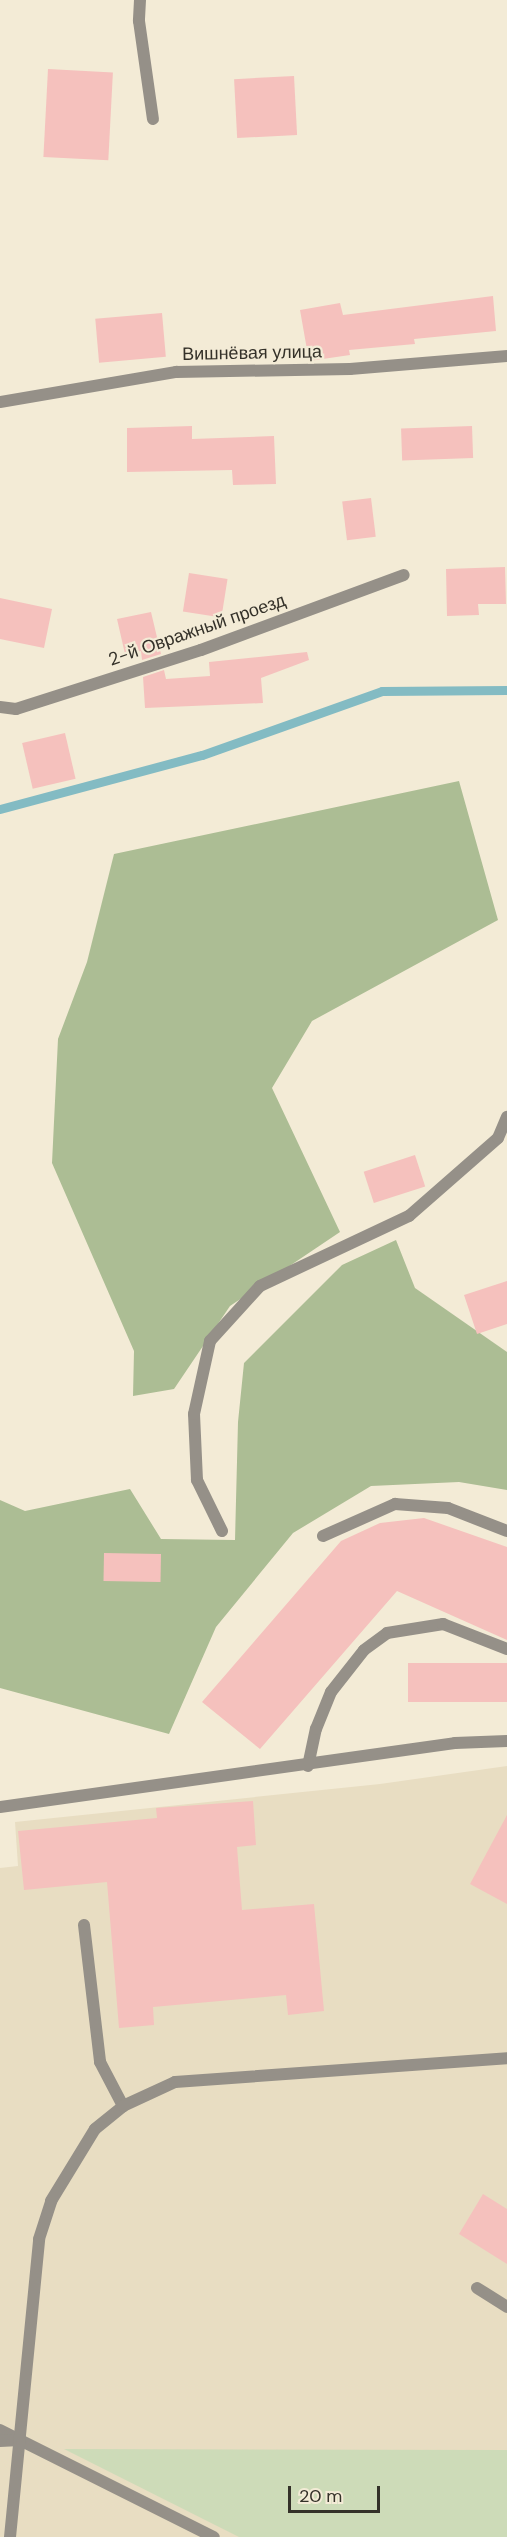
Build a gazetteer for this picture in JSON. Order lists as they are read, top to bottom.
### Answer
{
  "streets": {
    "street": ["Вишнёвая улица", "2-й Овражный проезд"]
  },
  "scale_bar": "20 m"
}
